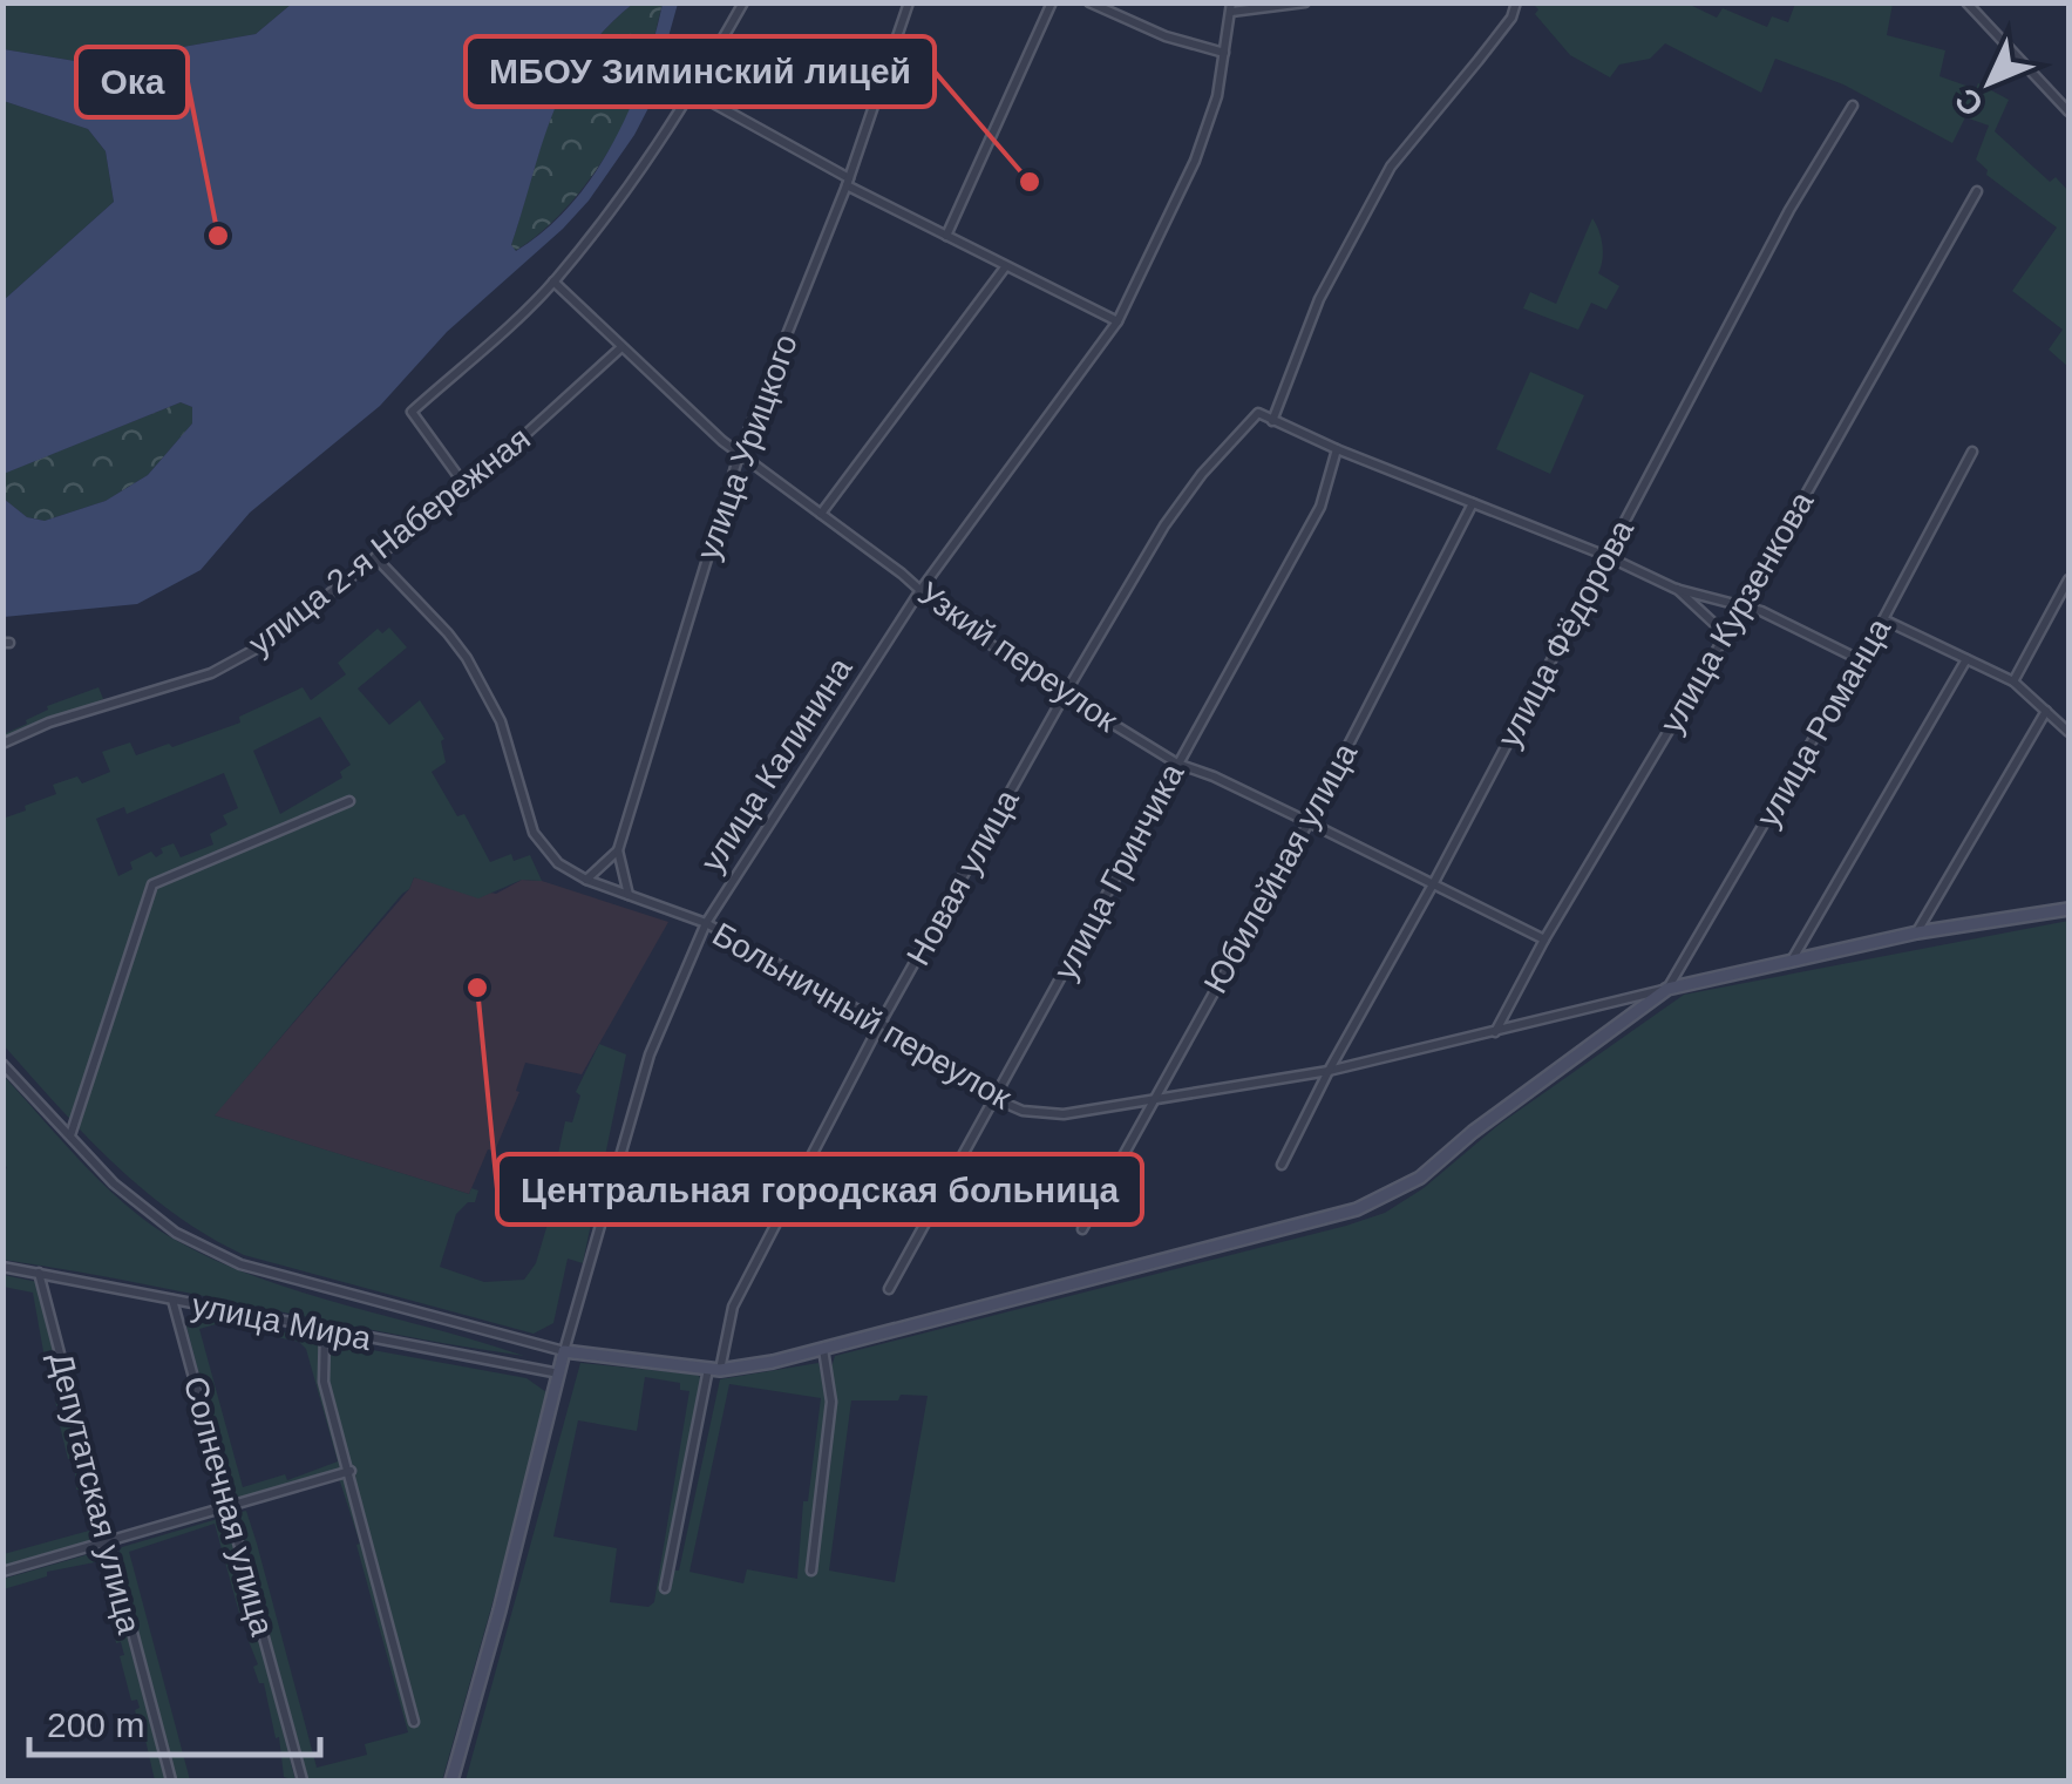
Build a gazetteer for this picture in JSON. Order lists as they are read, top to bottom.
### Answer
{
  "streets": {
    "street": [
      "улица Урицкого",
      "улица 2-я Набережная",
      "улица Курзенкова",
      "улица Фёдорова",
      "Узкий переулок",
      "улица Романца",
      "улица Калинина",
      "Юбилейная улица",
      "улица Гринчика",
      "Новая улица",
      "Больничный переулок",
      "улица Мира",
      "Депутатская улица",
      "Солнечная улица"
    ]
  },
  "crossings": [
    ["улица Урицкого", "Узкий переулок"],
    ["улица 2-я Набережная", "Узкий переулок"],
    ["улица 2-я Набережная", "Больничный переулок"],
    ["улица Курзенкова", "Узкий переулок"],
    ["улица Курзенкова", "Больничный переулок"],
    ["улица Фёдорова", "Узкий переулок"],
    ["улица Фёдорова", "Больничный переулок"],
    ["Узкий переулок", "улица Калинина"],
    ["Узкий переулок", "Юбилейная улица"],
    ["Узкий переулок", "улица Гринчика"],
    ["Узкий переулок", "Новая улица"],
    ["улица Романца", "Больничный переулок"],
    ["улица Калинина", "Больничный переулок"],
    ["улица Калинина", "улица Мира"],
    ["Юбилейная улица", "Больничный переулок"],
    ["улица Гринчика", "Больничный переулок"],
    ["Новая улица", "Больничный переулок"],
    ["улица Мира", "Депутатская улица"],
    ["улица Мира", "Солнечная улица"]
  ],
  "places": ["МБОУ Зиминский лицей", "Ока", "Центральная городская больница"],
  "scale_bar": "200 m",
  "north": "bottom left"
}
